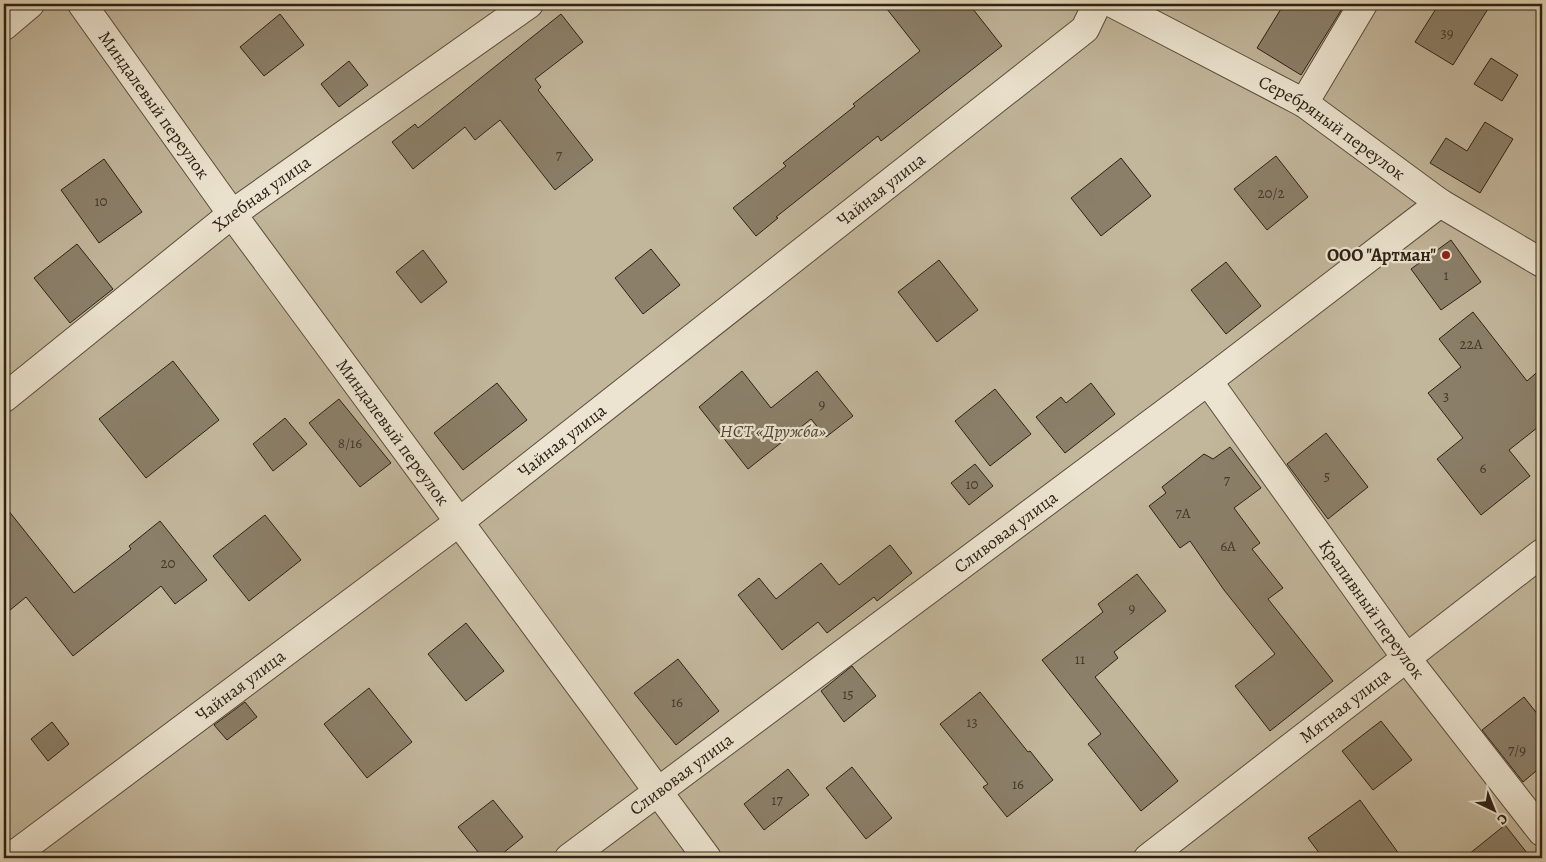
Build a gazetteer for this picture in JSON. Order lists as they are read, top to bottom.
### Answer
{
  "streets": {
    "street": [
      "Миндалевый переулок",
      "Серебряный переулок",
      "Чайная улица",
      "Хлебная улица",
      "Сливовая улица",
      "Крапивный переулок",
      "Мятная улица"
    ]
  },
  "crossings": [
    ["Миндалевый переулок", "Чайная улица"],
    ["Миндалевый переулок", "Хлебная улица"],
    ["Миндалевый переулок", "Сливовая улица"],
    ["Серебряный переулок", "Сливовая улица"],
    ["Сливовая улица", "Крапивный переулок"],
    ["Крапивный переулок", "Мятная улица"]
  ],
  "parks": ["НСТ «Дружба»"],
  "places": ["ООО \"Артман\""],
  "house_numbers": [
    "39",
    "7",
    "20/2",
    "10",
    "1",
    "22А",
    "3",
    "9",
    "8/16",
    "6",
    "5",
    "7",
    "10",
    "7А",
    "6А",
    "20",
    "9",
    "11",
    "15",
    "16",
    "13",
    "7/9",
    "16",
    "17"
  ],
  "north": "bottom right"
}
